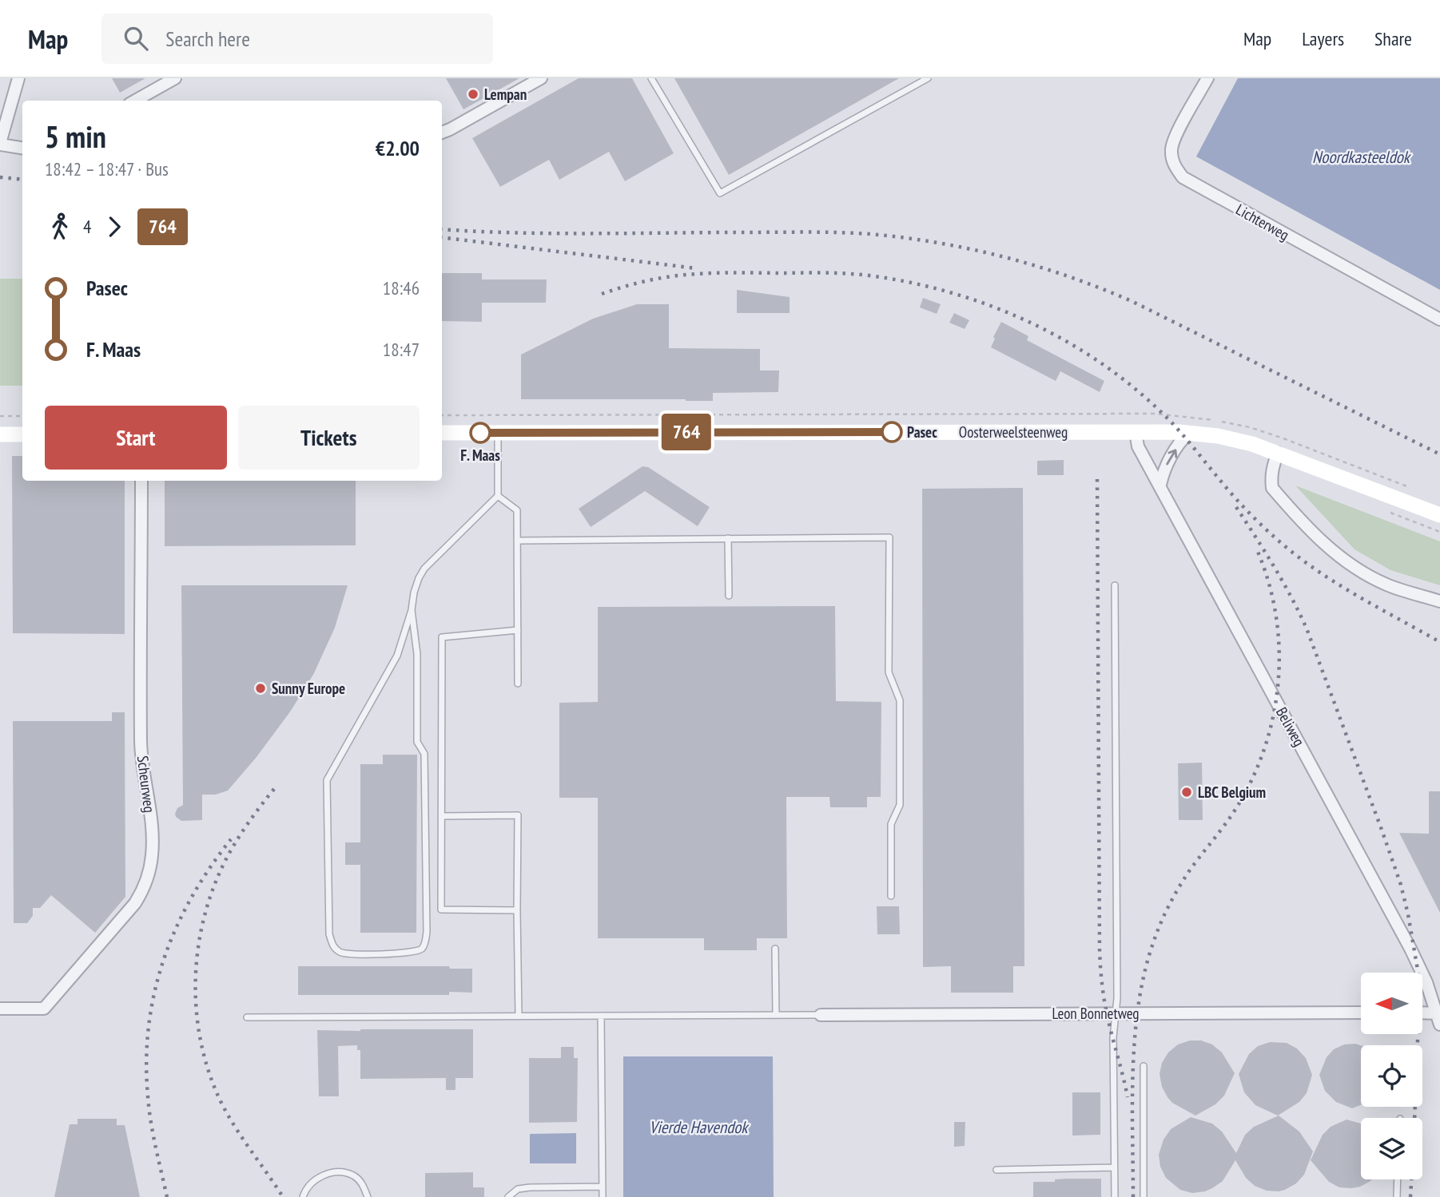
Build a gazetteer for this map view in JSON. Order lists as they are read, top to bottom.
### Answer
{
  "streets": {
    "main road": ["Oosterweelsteenweg"],
    "street": [
      "Lichterweg",
      "Beliweg",
      "Scheurweg",
      "Leon Bonnetweg"
    ]
  },
  "crossings": [
    ["Oosterweelsteenweg", "Beliweg"]
  ],
  "water": ["Noordkasteeldok", "Vierde Havendok"],
  "places": [
    "Lempan",
    "Pasec",
    "F. Maas",
    "Sunny Europe",
    "LBC Belgium"
  ],
  "lines": ["bus line 764"],
  "north": "left",
  "page": {
    "header": "Map",
    "search": "Search here",
    "nav": ["Map", "Layers", "Share"],
    "on_map": "764",
    "heading": ["5 min", "18:42 – 18:47 · Bus", "€2.00"],
    "legs": ["4", "764"],
    "list": [
      {
        "name": "Pasec",
        "value": "18:46"
      },
      {
        "name": "F. Maas",
        "value": "18:47"
      }
    ],
    "buttons": ["Start", "Tickets"]
  }
}
